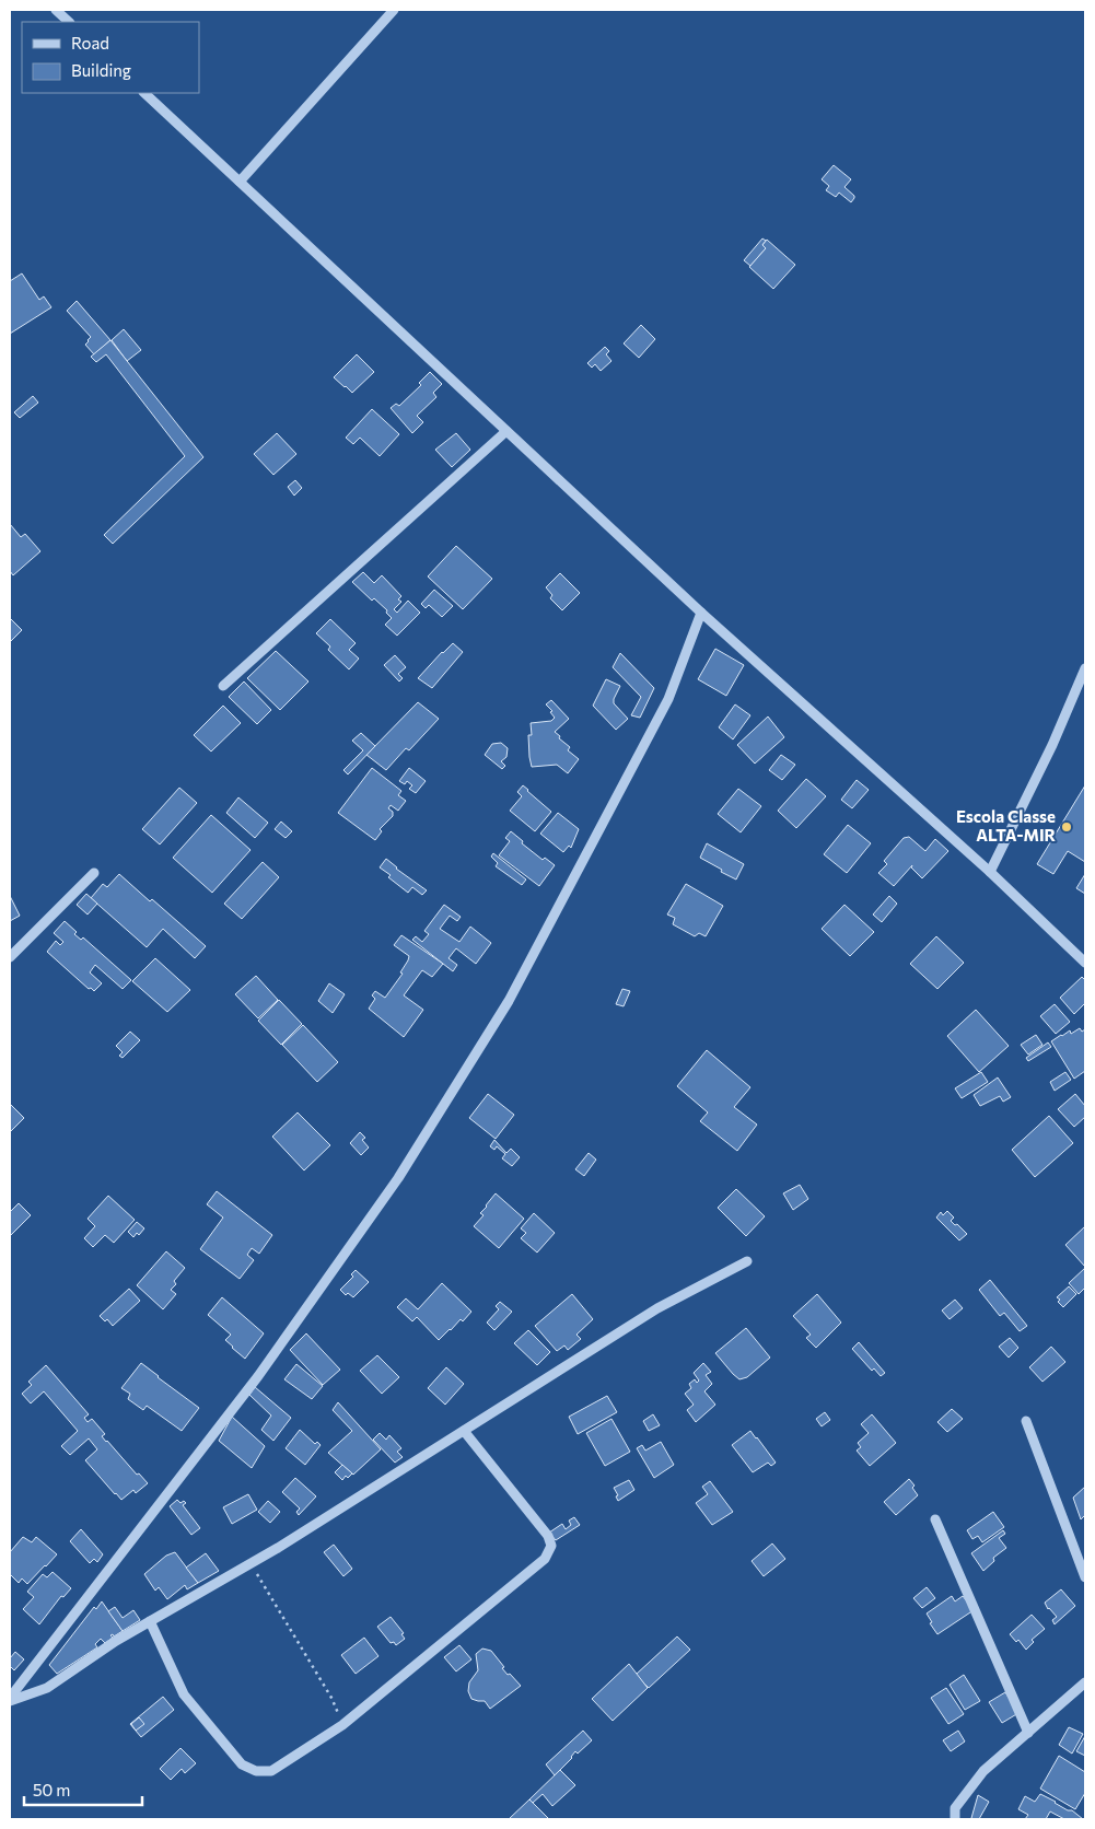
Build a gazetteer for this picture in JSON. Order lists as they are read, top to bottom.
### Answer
{
  "places": ["Escola Classe ALTA-MIR"],
  "legend": ["Road", "Building"],
  "scale_bar": "50 m"
}
